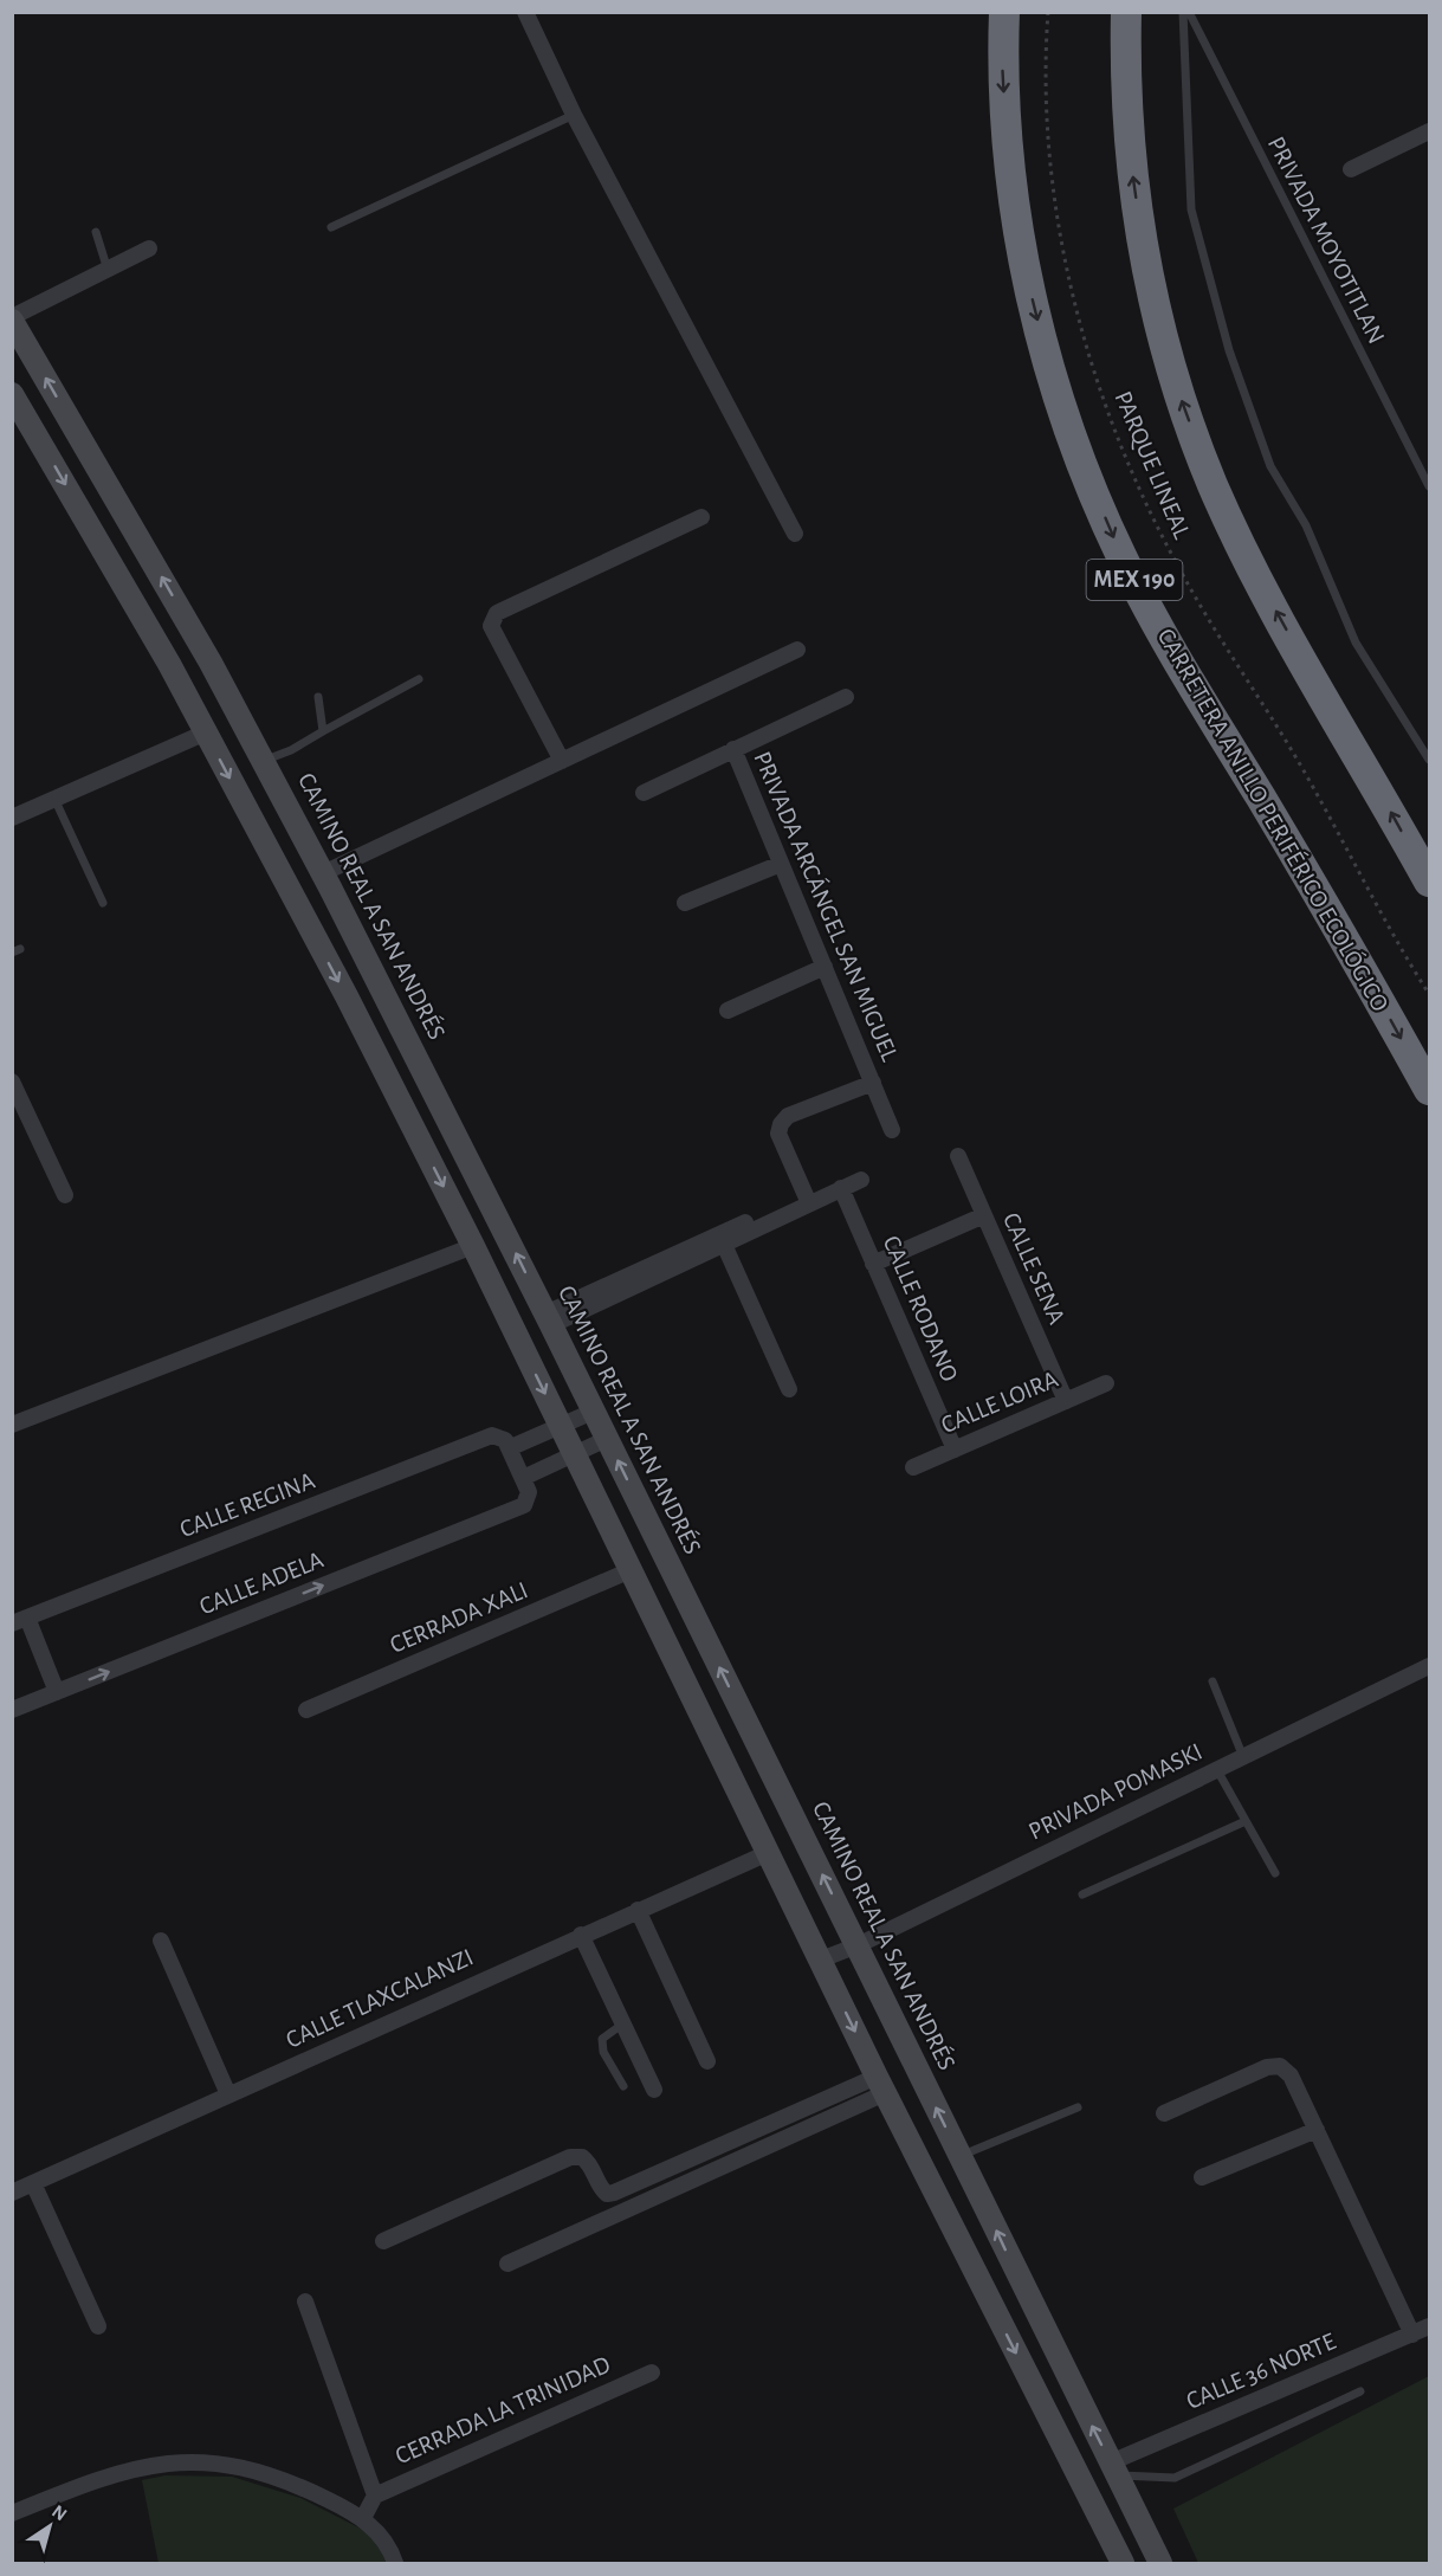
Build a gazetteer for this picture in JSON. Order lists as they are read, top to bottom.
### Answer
{
  "streets": {
    "highway": ["MEX 190", "CARRETERA ANILLO PERIFÉRICO ECOLÓGICO"],
    "main road": ["CAMINO REAL A SAN ANDRÉS"],
    "street": [
      "PRIVADA ARCÁNGEL SAN MIGUEL",
      "CALLE SENA",
      "CALLE RODANO",
      "CALLE LOIRA",
      "CALLE REGINA",
      "CALLE ADELA",
      "CERRADA XALI",
      "PRIVADA POMASKI",
      "CALLE TLAXCALANZI",
      "CALLE 36 NORTE",
      "CERRADA LA TRINIDAD"
    ],
    "lane": ["PRIVADA MOYOTITLAN"],
    "path": ["PARQUE LINEAL"]
  },
  "crossings": [
    ["CAMINO REAL A SAN ANDRÉS", "CALLE REGINA"],
    ["CAMINO REAL A SAN ANDRÉS", "PRIVADA POMASKI"],
    ["CAMINO REAL A SAN ANDRÉS", "CALLE 36 NORTE"],
    ["CALLE SENA", "CALLE LOIRA"],
    ["CALLE RODANO", "CALLE LOIRA"]
  ],
  "one_way": ["CALLE ADELA"],
  "north": "top right"
}
